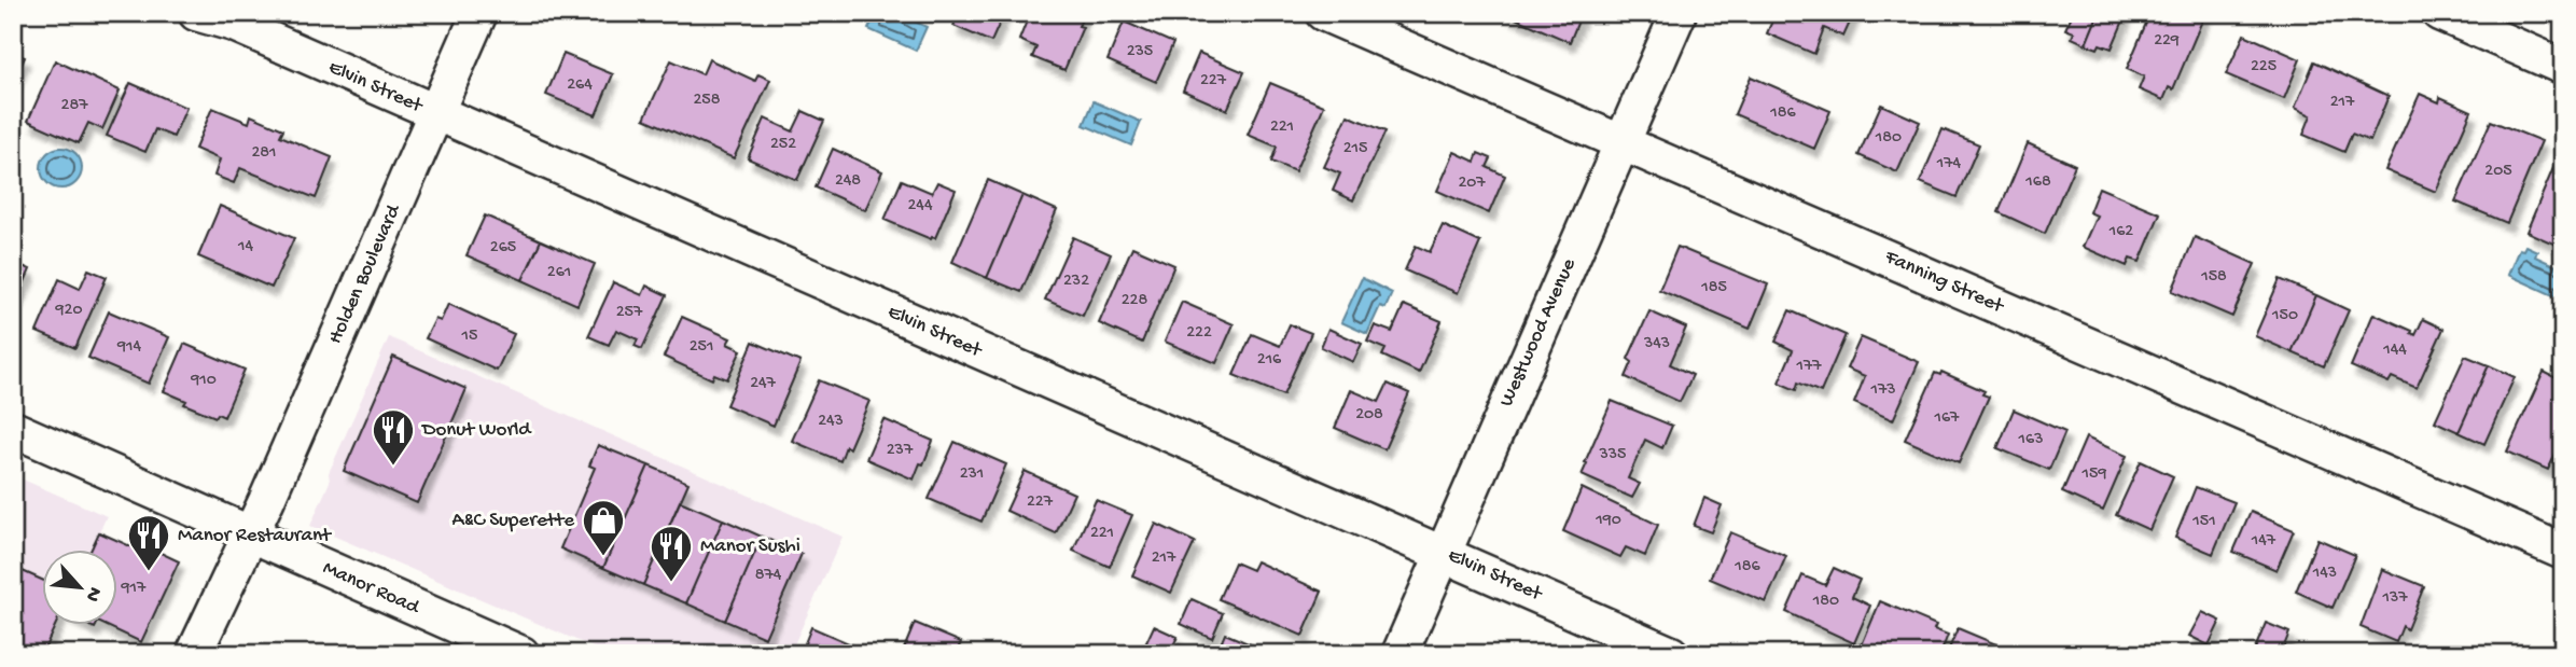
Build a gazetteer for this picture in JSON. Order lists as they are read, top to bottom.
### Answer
{
  "streets": {
    "street": [
      "Elvin Street",
      "Holden Boulevard",
      "Fanning Street",
      "Westwood Avenue",
      "Manor Road"
    ]
  },
  "crossings": [
    ["Elvin Street", "Holden Boulevard"],
    ["Elvin Street", "Westwood Avenue"],
    ["Holden Boulevard", "Manor Road"],
    ["Fanning Street", "Westwood Avenue"]
  ],
  "places": {
    "restaurant": ["Donut World", "Manor Restaurant", "Manor Sushi"],
    "shop": ["A&C Superette"]
  },
  "house_numbers": [
    "229",
    "235",
    "225",
    "227",
    "264",
    "258",
    "217",
    "287",
    "186",
    "221",
    "180",
    "252",
    "215",
    "281",
    "174",
    "205",
    "248",
    "168",
    "207",
    "244",
    "162",
    "14",
    "265",
    "261",
    "158",
    "232",
    "185",
    "228",
    "920",
    "257",
    "150",
    "222",
    "15",
    "343",
    "914",
    "251",
    "144",
    "216",
    "177",
    "910",
    "247",
    "173",
    "208",
    "167",
    "243",
    "163",
    "237",
    "335",
    "231",
    "159",
    "227",
    "190",
    "151",
    "221",
    "147",
    "217",
    "186",
    "143",
    "874",
    "917",
    "137",
    "180"
  ],
  "north": "bottom right"
}
